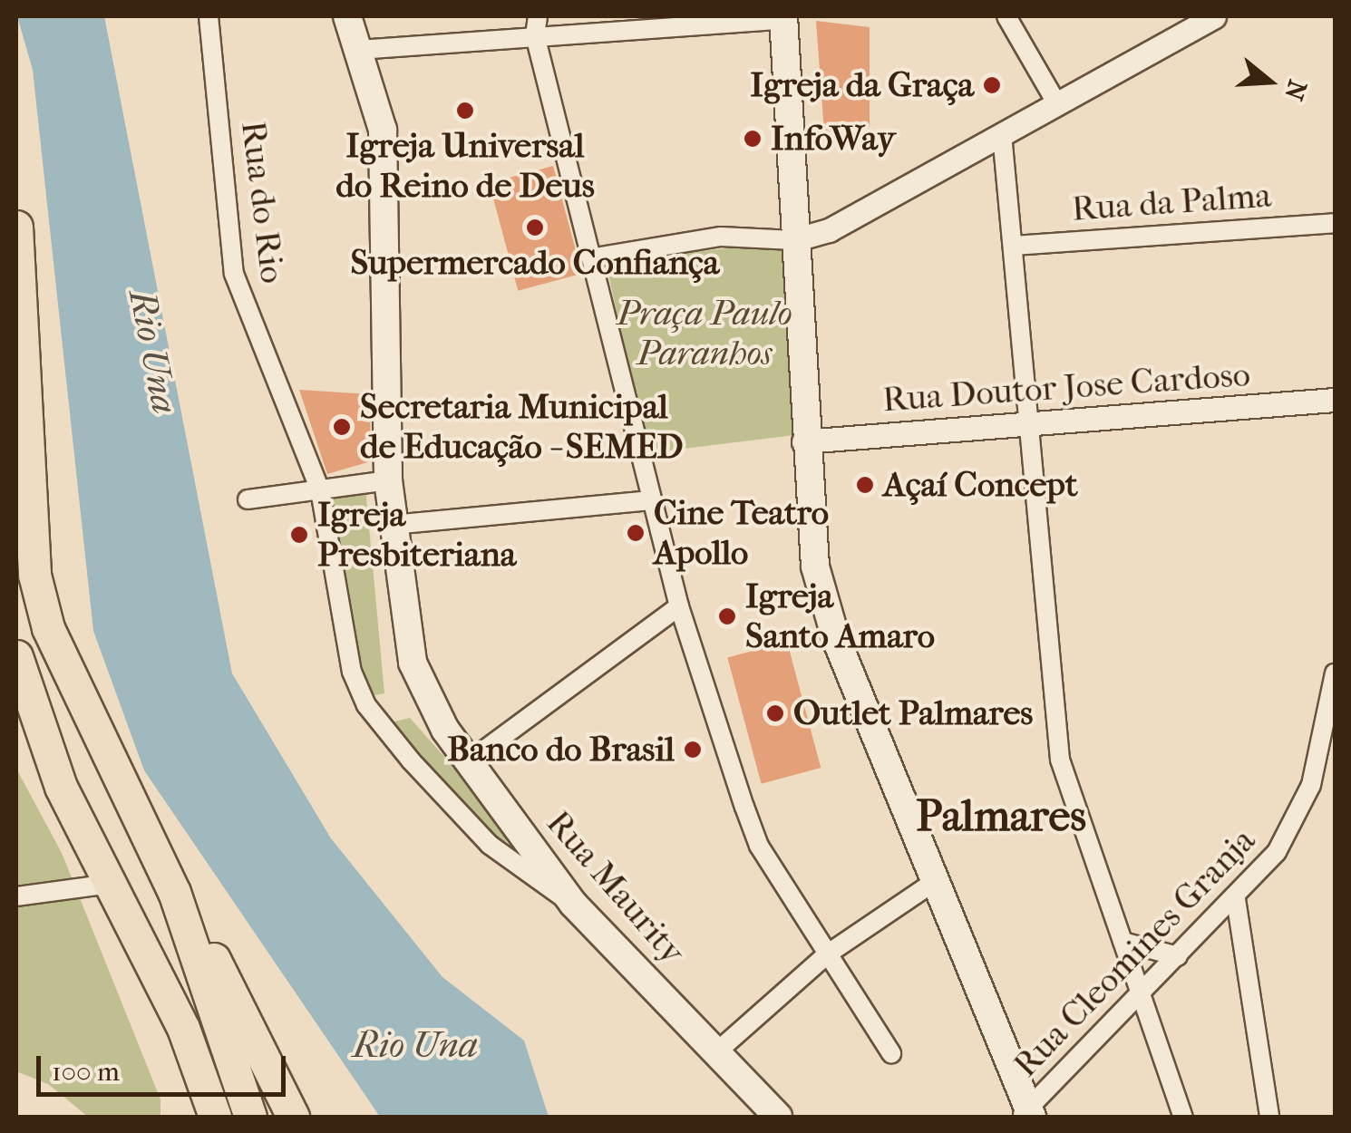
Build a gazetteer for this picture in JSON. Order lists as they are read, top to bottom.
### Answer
{
  "streets": {
    "main road": ["Rua Maurity"],
    "street": [
      "Rua do Rio",
      "Rua da Palma",
      "Rua Doutor Jose Cardoso",
      "Rua Cleomines Granja"
    ]
  },
  "crossings": [
    ["Rua do Rio", "Rua Maurity"]
  ],
  "districts": ["Palmares"],
  "water": ["Rio Una"],
  "parks": ["Praça Paulo Paranhos"],
  "places": [
    "Igreja da Graça",
    "Igreja Universal do Reino de Deus",
    "InfoWay",
    "Supermercado Confiança",
    "Secretaria Municipal de Educação - SEMED",
    "Açaí Concept",
    "Cine Teatro Apollo",
    "Igreja Presbiteriana",
    "Igreja Santo Amaro",
    "Outlet Palmares",
    "Banco do Brasil"
  ],
  "scale_bar": "100 m",
  "north": "right"
}
